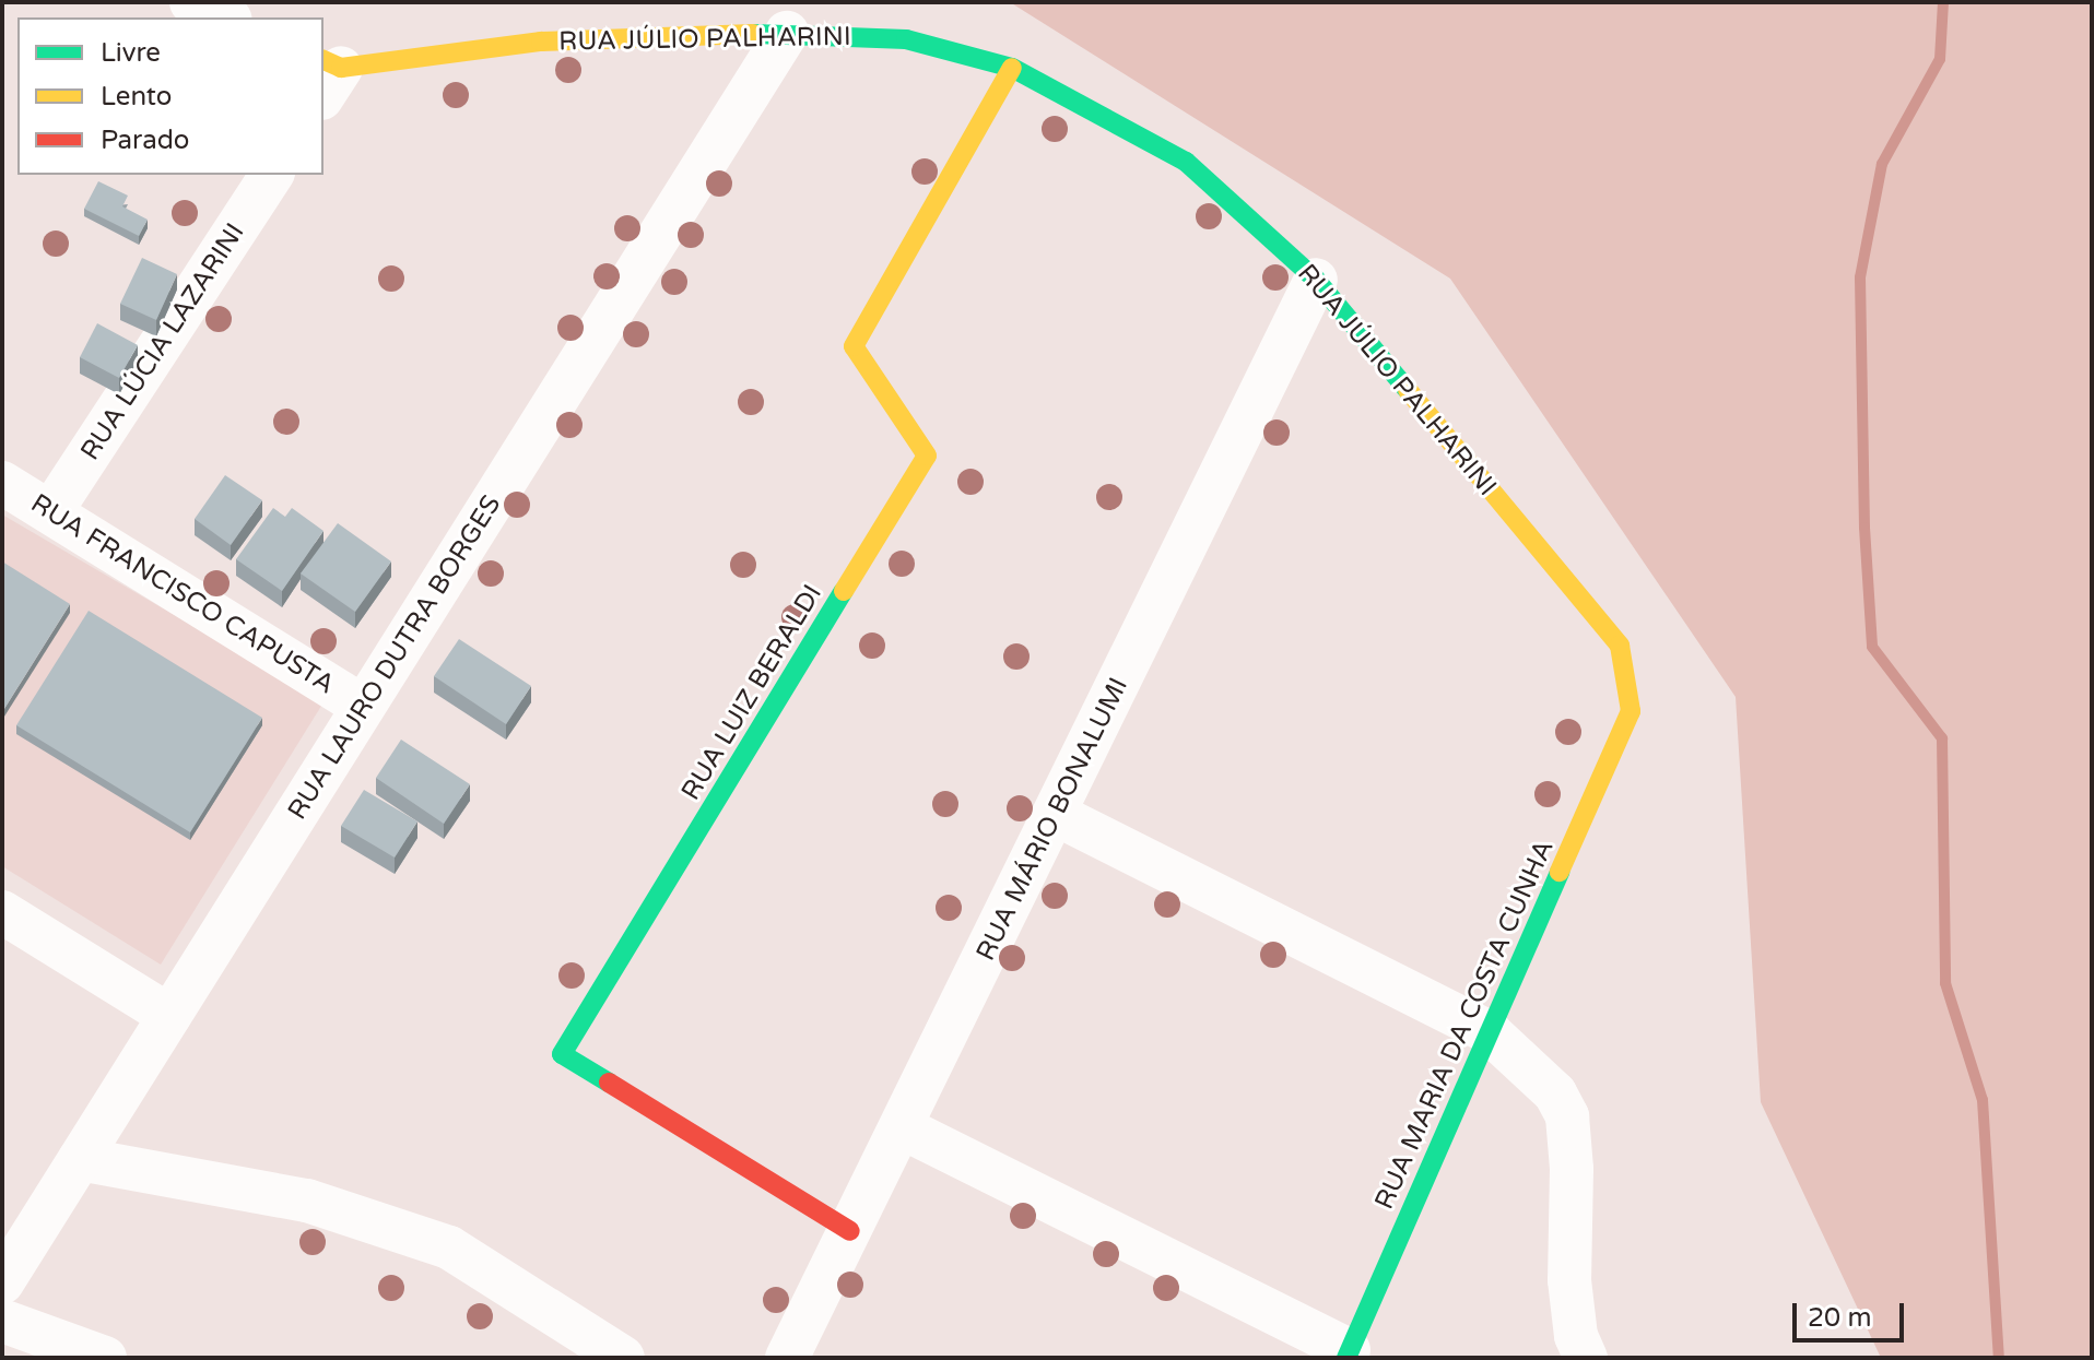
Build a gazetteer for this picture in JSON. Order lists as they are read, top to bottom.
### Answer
{
  "streets": {
    "street": [
      "RUA JÚLIO PALHARINI",
      "RUA LÚCIA LAZARINI",
      "RUA FRANCISCO CAPUSTA",
      "RUA LAURO DUTRA BORGES",
      "RUA LUIZ BERALDI",
      "RUA MÁRIO BONALUMI",
      "RUA MARIA DA COSTA CUNHA"
    ]
  },
  "crossings": [
    ["RUA JÚLIO PALHARINI", "RUA LAURO DUTRA BORGES"],
    ["RUA JÚLIO PALHARINI", "RUA LUIZ BERALDI"],
    ["RUA JÚLIO PALHARINI", "RUA MÁRIO BONALUMI"],
    ["RUA JÚLIO PALHARINI", "RUA MARIA DA COSTA CUNHA"],
    ["RUA LÚCIA LAZARINI", "RUA FRANCISCO CAPUSTA"],
    ["RUA FRANCISCO CAPUSTA", "RUA LAURO DUTRA BORGES"],
    ["RUA LUIZ BERALDI", "RUA MÁRIO BONALUMI"]
  ],
  "legend": ["Livre", "Lento", "Parado"],
  "scale_bar": "20 m"
}
